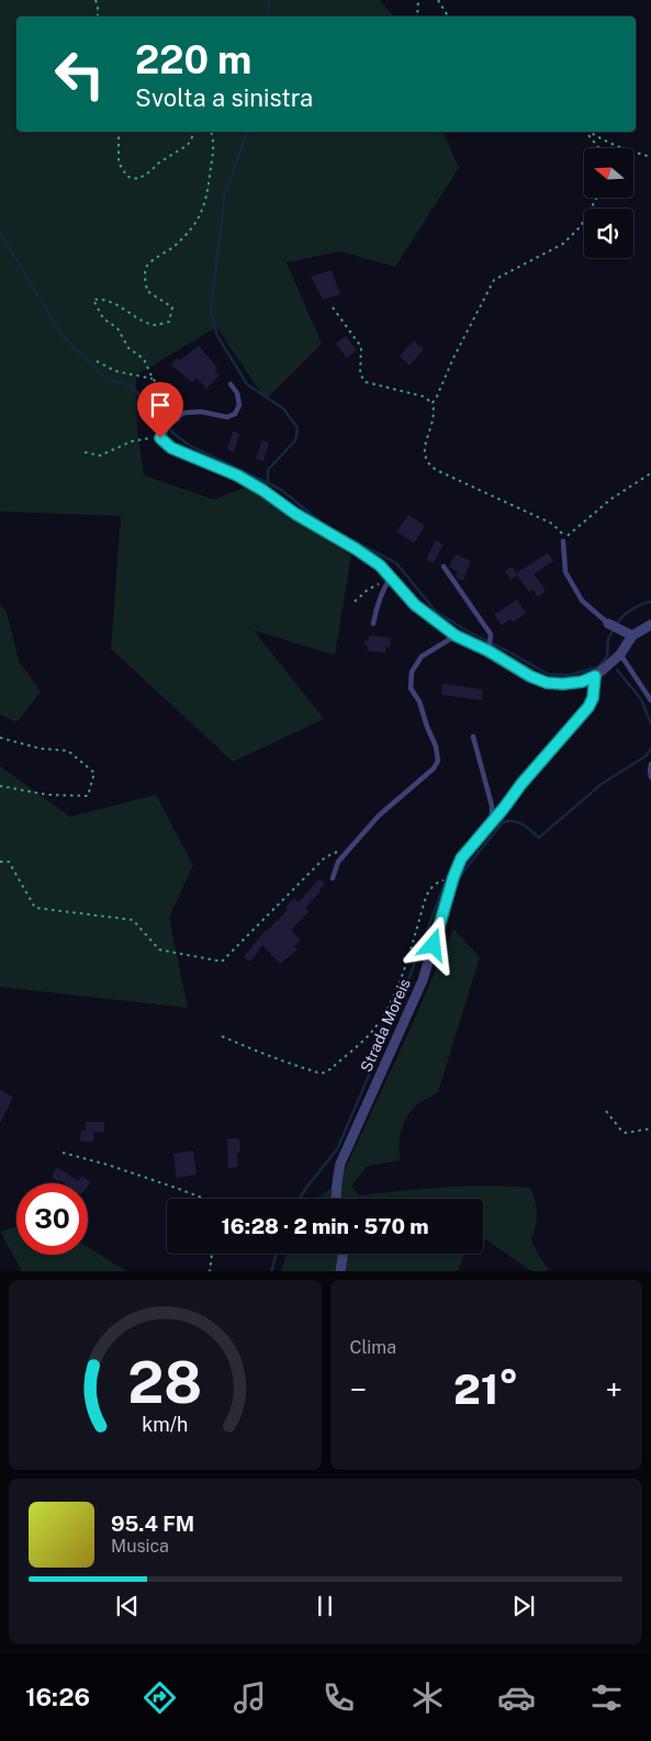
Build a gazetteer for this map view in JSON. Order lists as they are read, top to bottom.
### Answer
{
  "streets": {
    "street": ["Strada Moreis"]
  },
  "north": "left",
  "page": {
    "turn": ["220 m", "Svolta a sinistra"],
    "limit": "30",
    "trip": "16:28 · 2 min · 570 m",
    "tile": "Clima",
    "heat": ["−", "21°", "+"],
    "song": ["95.4 FM", "Musica"],
    "tabs": "16:26",
    "gauge": ["28", "km/h"]
  }
}
